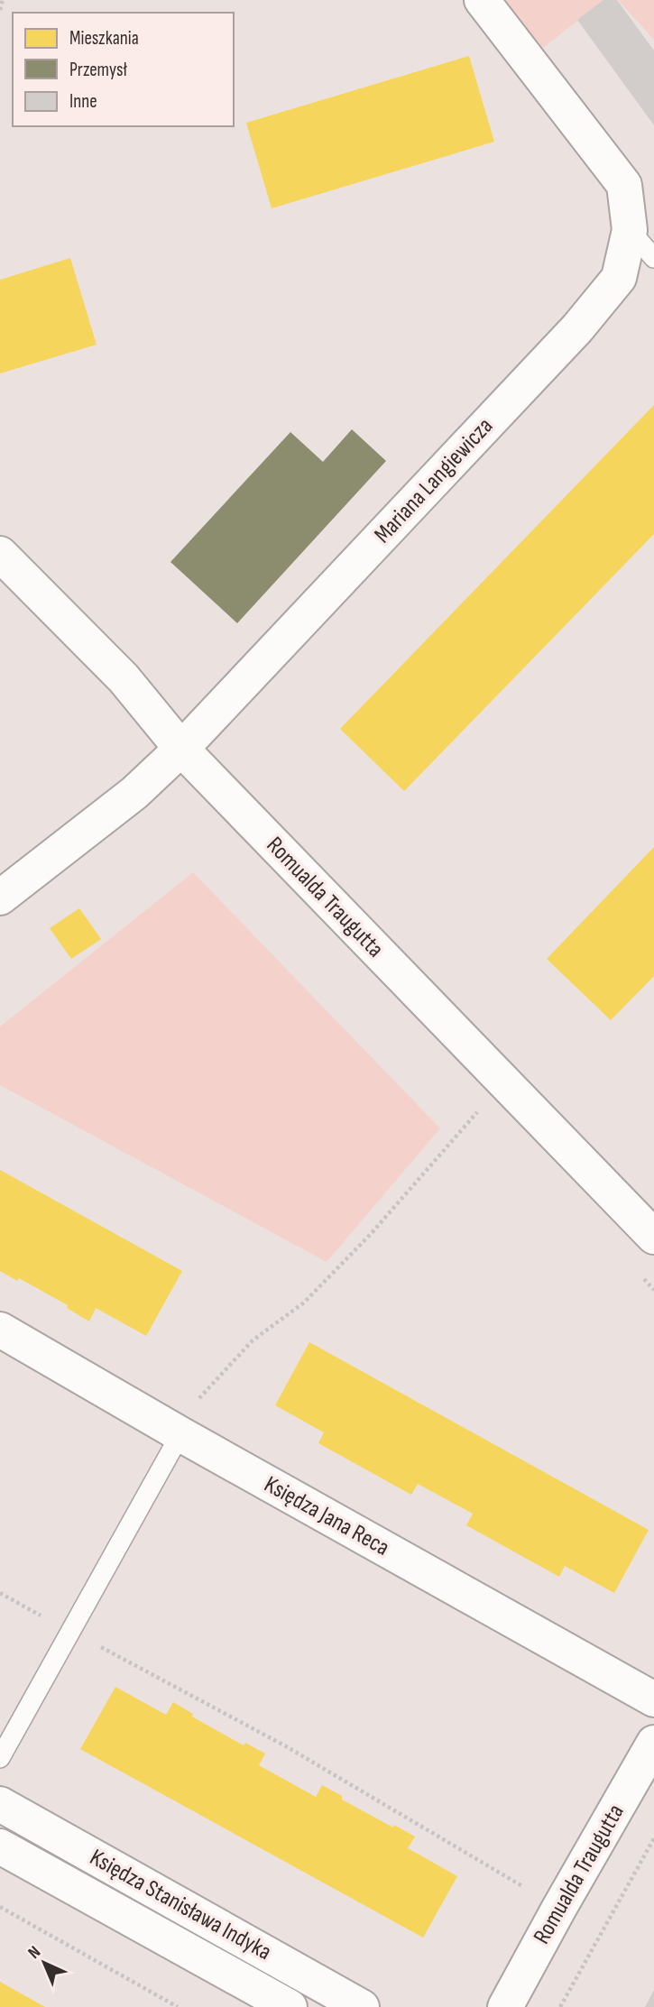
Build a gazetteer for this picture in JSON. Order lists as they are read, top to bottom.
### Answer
{
  "streets": {
    "street": [
      "Mariana Langiewicza",
      "Romualda Traugutta",
      "Księdza Jana Reca",
      "Księdza Stanisława Indyka"
    ]
  },
  "crossings": [
    ["Mariana Langiewicza", "Romualda Traugutta"]
  ],
  "legend": ["Mieszkania", "Przemysł", "Inne"],
  "north": "top left"
}
